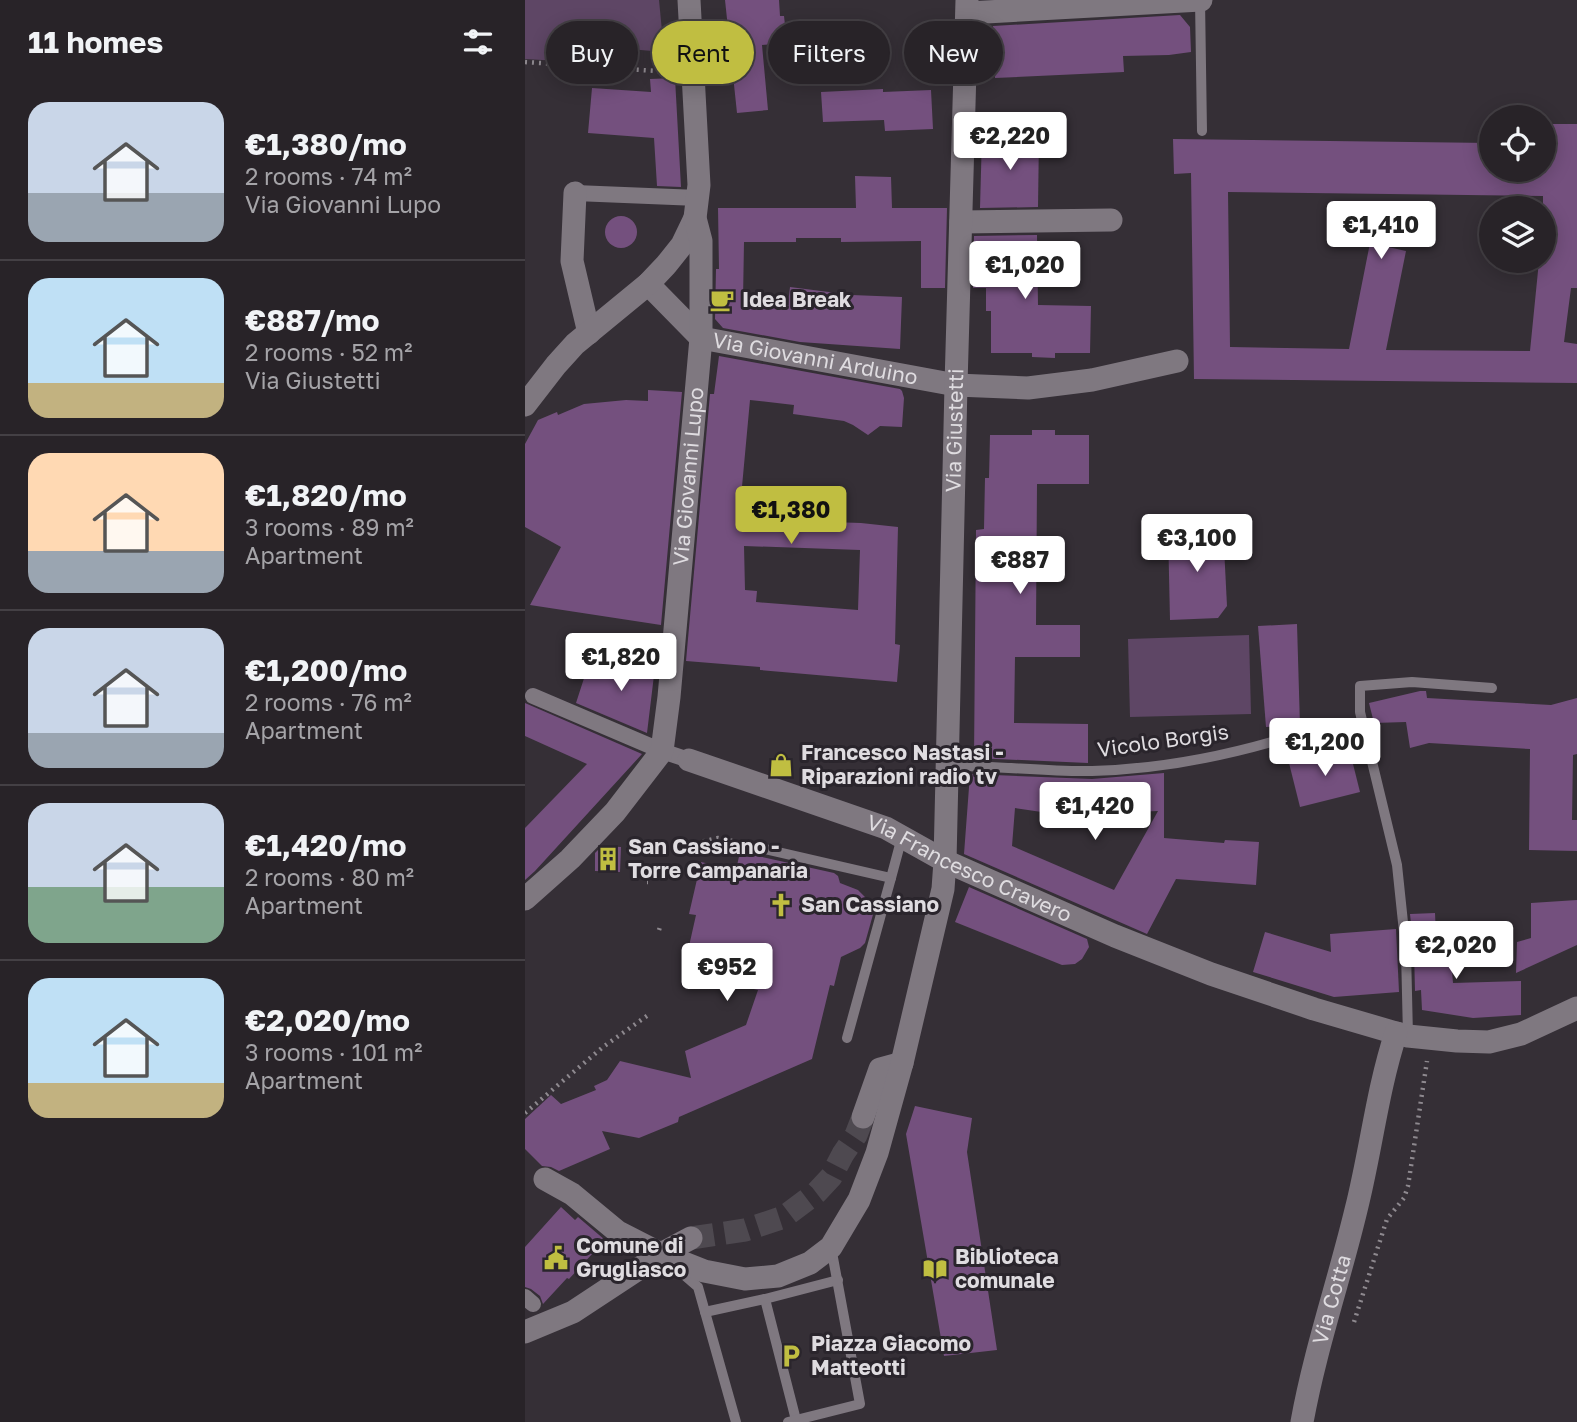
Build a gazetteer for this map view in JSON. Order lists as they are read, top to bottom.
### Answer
{
  "streets": {
    "street": [
      "Via Giovanni Arduino",
      "Via Giustetti",
      "Via Giovanni Lupo",
      "Via Francesco Cravero",
      "Via Cotta"
    ],
    "lane": ["Vicolo Borgis"]
  },
  "crossings": [
    ["Via Giovanni Arduino", "Via Giustetti"],
    ["Via Giovanni Arduino", "Via Giovanni Lupo"],
    ["Via Giustetti", "Vicolo Borgis"],
    ["Via Giustetti", "Via Francesco Cravero"],
    ["Via Giovanni Lupo", "Via Francesco Cravero"],
    ["Via Francesco Cravero", "Via Cotta"]
  ],
  "places": {
    "cafe": ["Idea Break"],
    "shop": ["Francesco Nastasi - Riparazioni radio tv"],
    "building": ["San Cassiano - Torre Campanaria"],
    "church": ["San Cassiano"],
    "public building": ["Comune di Grugliasco"],
    "library": ["Biblioteca comunale"],
    "parking": ["Piazza Giacomo Matteotti"]
  },
  "page": {
    "heading": "11 homes",
    "chip": [
      "Buy",
      "Rent",
      "Filters",
      "New"
    ],
    "list": [
      {
        "name": "€1,380/mo",
        "note": "2 rooms · 74 m² · Via Giovanni Lupo"
      },
      {
        "name": "€887/mo",
        "note": "2 rooms · 52 m² · Via Giustetti"
      },
      {
        "name": "€1,820/mo",
        "note": "3 rooms · 89 m² · Apartment"
      },
      {
        "name": "€1,200/mo",
        "note": "2 rooms · 76 m² · Apartment"
      },
      {
        "name": "€1,420/mo",
        "note": "2 rooms · 80 m² · Apartment"
      },
      {
        "name": "€2,020/mo",
        "note": "3 rooms · 101 m² · Apartment"
      }
    ],
    "price": [
      "€2,220",
      "€1,410",
      "€1,020",
      "€1,380",
      "€3,100",
      "€887",
      "€1,820",
      "€1,200",
      "€1,420",
      "€2,020",
      "€952"
    ]
  }
}
